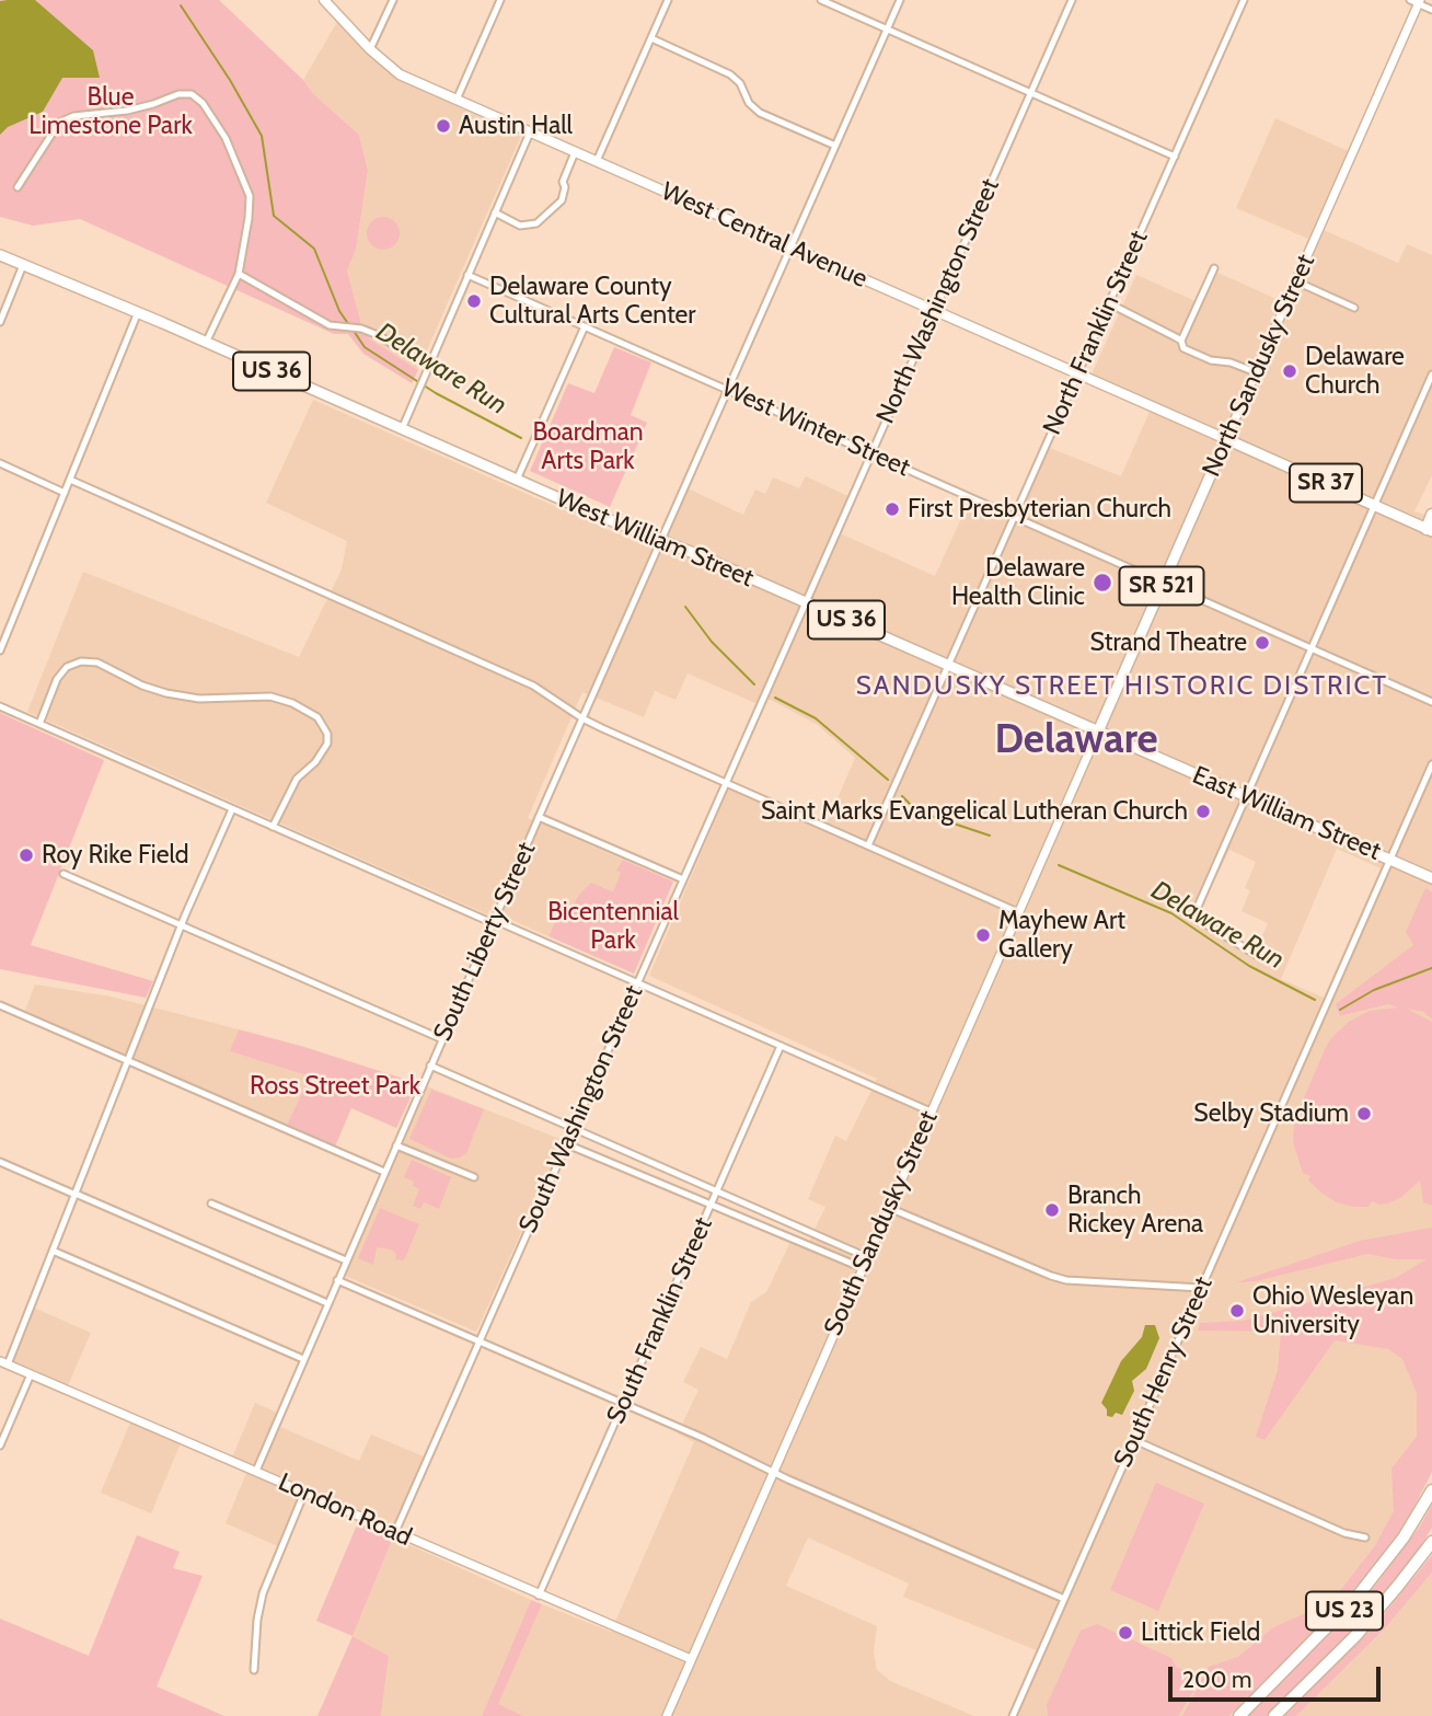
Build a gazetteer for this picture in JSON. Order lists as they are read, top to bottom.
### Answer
{
  "streets": {
    "highway": [
      "North Sandusky Street",
      "US 36",
      "SR 37",
      "West William Street",
      "SR 521",
      "East William Street",
      "US 23"
    ],
    "main road": ["West Central Avenue"],
    "street": [
      "North Washington Street",
      "North Franklin Street",
      "West Winter Street",
      "South Liberty Street",
      "South Washington Street",
      "South Sandusky Street",
      "South Franklin Street",
      "South Henry Street",
      "London Road"
    ]
  },
  "crossings": [
    ["West Central Avenue", "North Washington Street"],
    ["West Central Avenue", "North Franklin Street"],
    ["West Central Avenue", "North Sandusky Street"],
    ["West Central Avenue", "SR 37"],
    ["West Central Avenue", "South Liberty Street"],
    ["North Washington Street", "West Winter Street"],
    ["North Washington Street", "West William Street"],
    ["North Washington Street", "South Washington Street"],
    ["North Franklin Street", "West Winter Street"],
    ["North Franklin Street", "West William Street"],
    ["North Sandusky Street", "West Winter Street"],
    ["North Sandusky Street", "SR 37"],
    ["North Sandusky Street", "West William Street"],
    ["North Sandusky Street", "East William Street"],
    ["North Sandusky Street", "South Sandusky Street"],
    ["West Winter Street", "South Liberty Street"],
    ["West William Street", "East William Street"],
    ["West William Street", "South Liberty Street"],
    ["West William Street", "South Washington Street"],
    ["West William Street", "South Sandusky Street"],
    ["East William Street", "South Sandusky Street"],
    ["East William Street", "South Henry Street"],
    ["South Liberty Street", "London Road"],
    ["South Washington Street", "London Road"],
    ["South Sandusky Street", "London Road"],
    ["South Franklin Street", "London Road"]
  ],
  "districts": ["SANDUSKY STREET HISTORIC DISTRICT", "Delaware"],
  "water": ["Delaware Run"],
  "parks": [
    "Blue Limestone Park",
    "Boardman Arts Park",
    "Bicentennial Park",
    "Ross Street Park"
  ],
  "places": [
    "Austin Hall",
    "Delaware County Cultural Arts Center",
    "Delaware Church",
    "First Presbyterian Church",
    "Delaware Health Clinic",
    "Strand Theatre",
    "Saint Marks Evangelical Lutheran Church",
    "Roy Rike Field",
    "Mayhew Art Gallery",
    "Selby Stadium",
    "Branch Rickey Arena",
    "Ohio Wesleyan University",
    "Littick Field"
  ],
  "scale_bar": "200 m"
}
